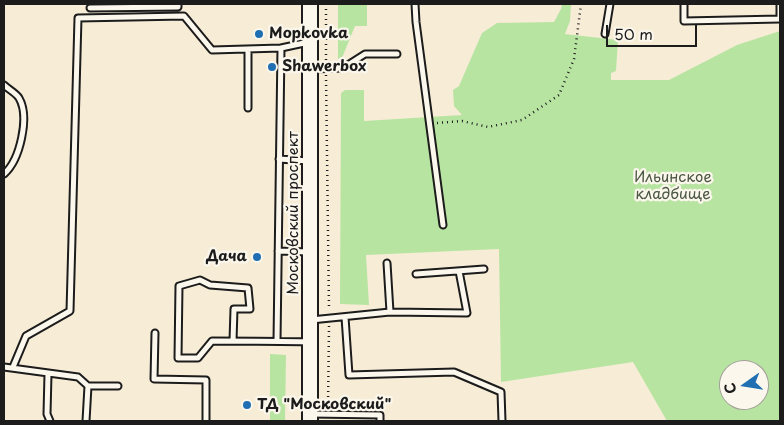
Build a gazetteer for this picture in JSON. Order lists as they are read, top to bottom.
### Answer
{
  "streets": {
    "main road": ["Московский проспект"]
  },
  "parks": ["Ильинское кладбище"],
  "places": [
    "Mopkovka",
    "Shawerbox",
    "Дача",
    "ТД \"Московский\""
  ],
  "scale_bar": "50 m",
  "north": "left"
}
